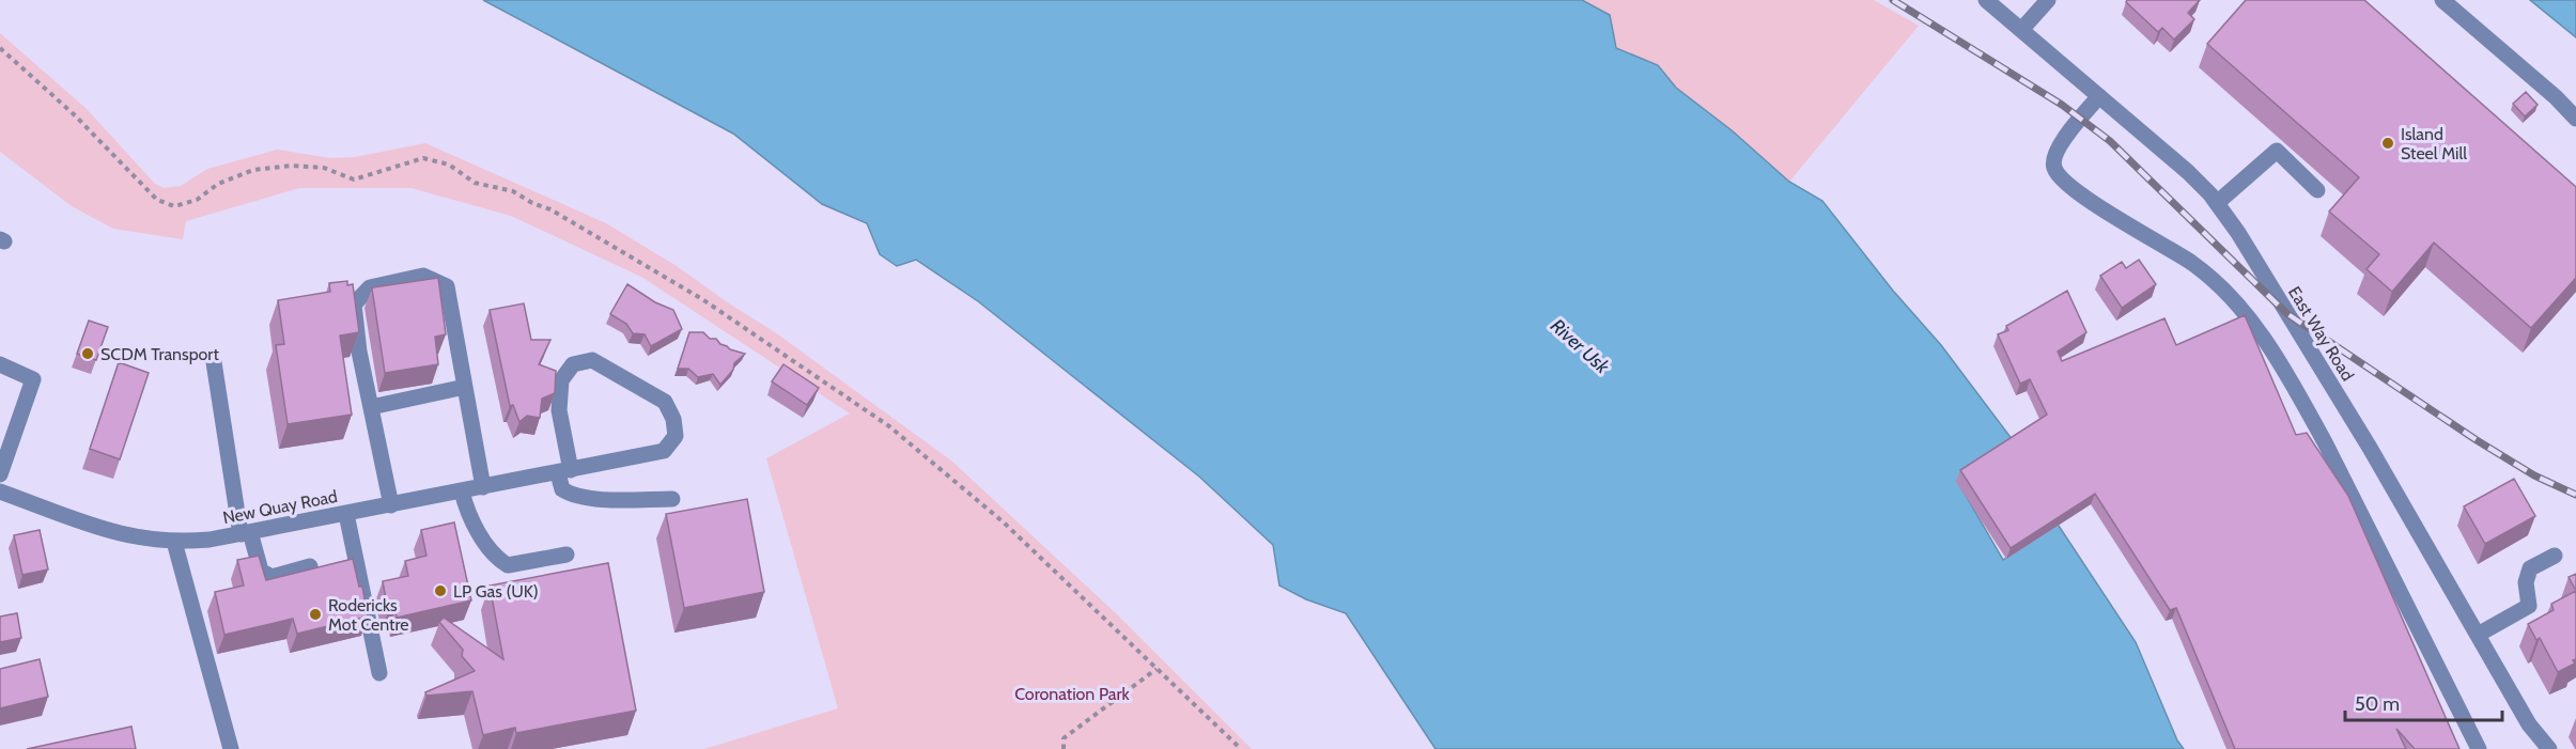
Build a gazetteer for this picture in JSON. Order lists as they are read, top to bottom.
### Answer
{
  "streets": {
    "street": ["East Way Road", "New Quay Road"]
  },
  "water": ["River Usk"],
  "parks": ["Coronation Park"],
  "places": [
    "Island Steel Mill",
    "SCDM Transport",
    "LP Gas (UK)",
    "Rodericks Mot Centre"
  ],
  "scale_bar": "50 m"
}
